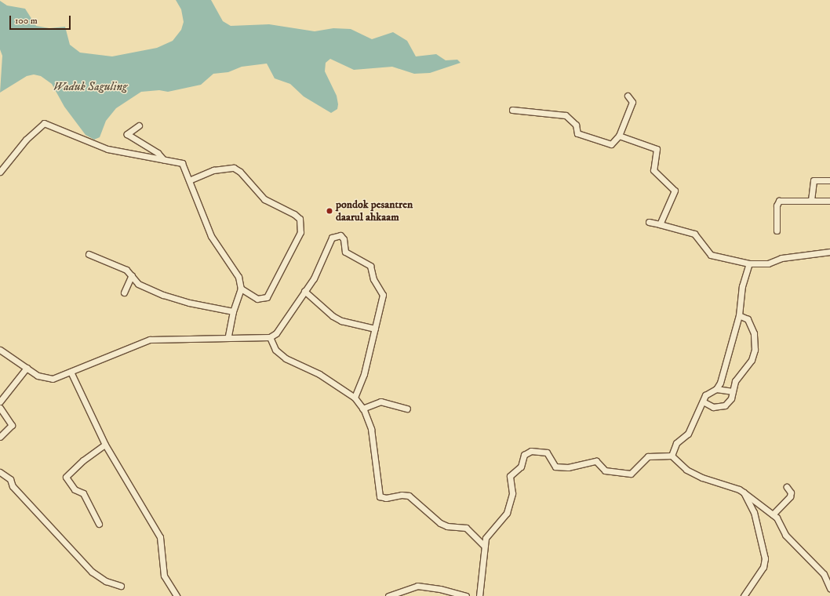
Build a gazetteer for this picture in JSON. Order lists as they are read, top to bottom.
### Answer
{
  "water": ["Waduk Saguling"],
  "places": ["pondok pesantren daarul ahkaam"],
  "scale_bar": "100 m"
}
